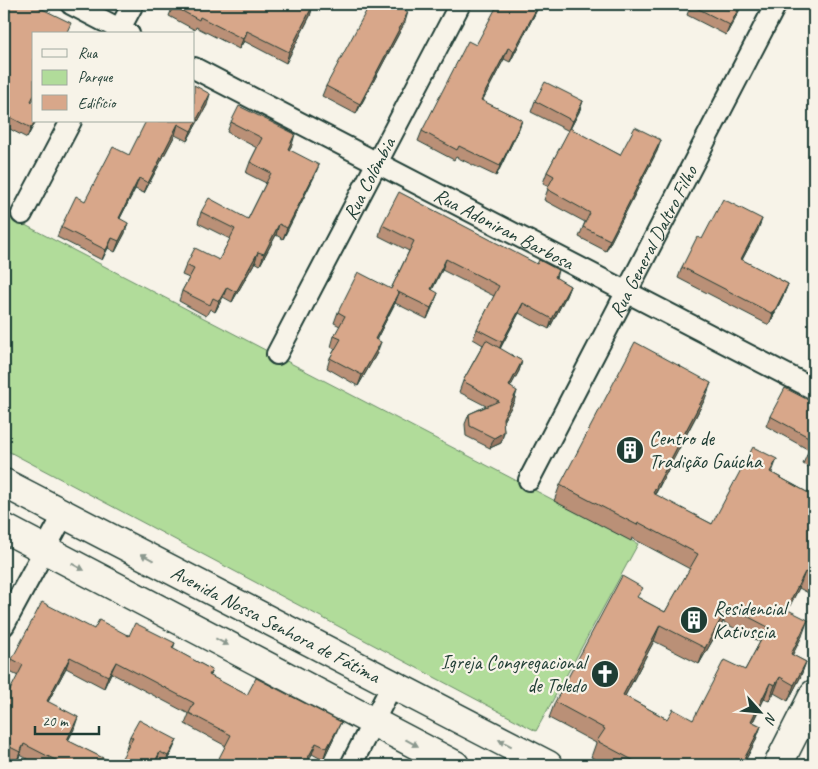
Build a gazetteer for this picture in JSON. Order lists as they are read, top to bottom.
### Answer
{
  "streets": {
    "street": [
      "Rua Colômbia",
      "Rua Adoniran Barbosa",
      "Rua General Daltro Filho",
      "Avenida Nossa Senhora de Fátima"
    ]
  },
  "crossings": [
    ["Rua Colômbia", "Rua Adoniran Barbosa"],
    ["Rua Adoniran Barbosa", "Rua General Daltro Filho"]
  ],
  "places": {
    "building": ["Centro de Tradição Gaúcha", "Residencial Katiuscia"],
    "church": ["Igreja Congregacional de Toledo"]
  },
  "legend": ["Rua", "Parque", "Edifício"],
  "scale_bar": "20 m",
  "north": "bottom right"
}
